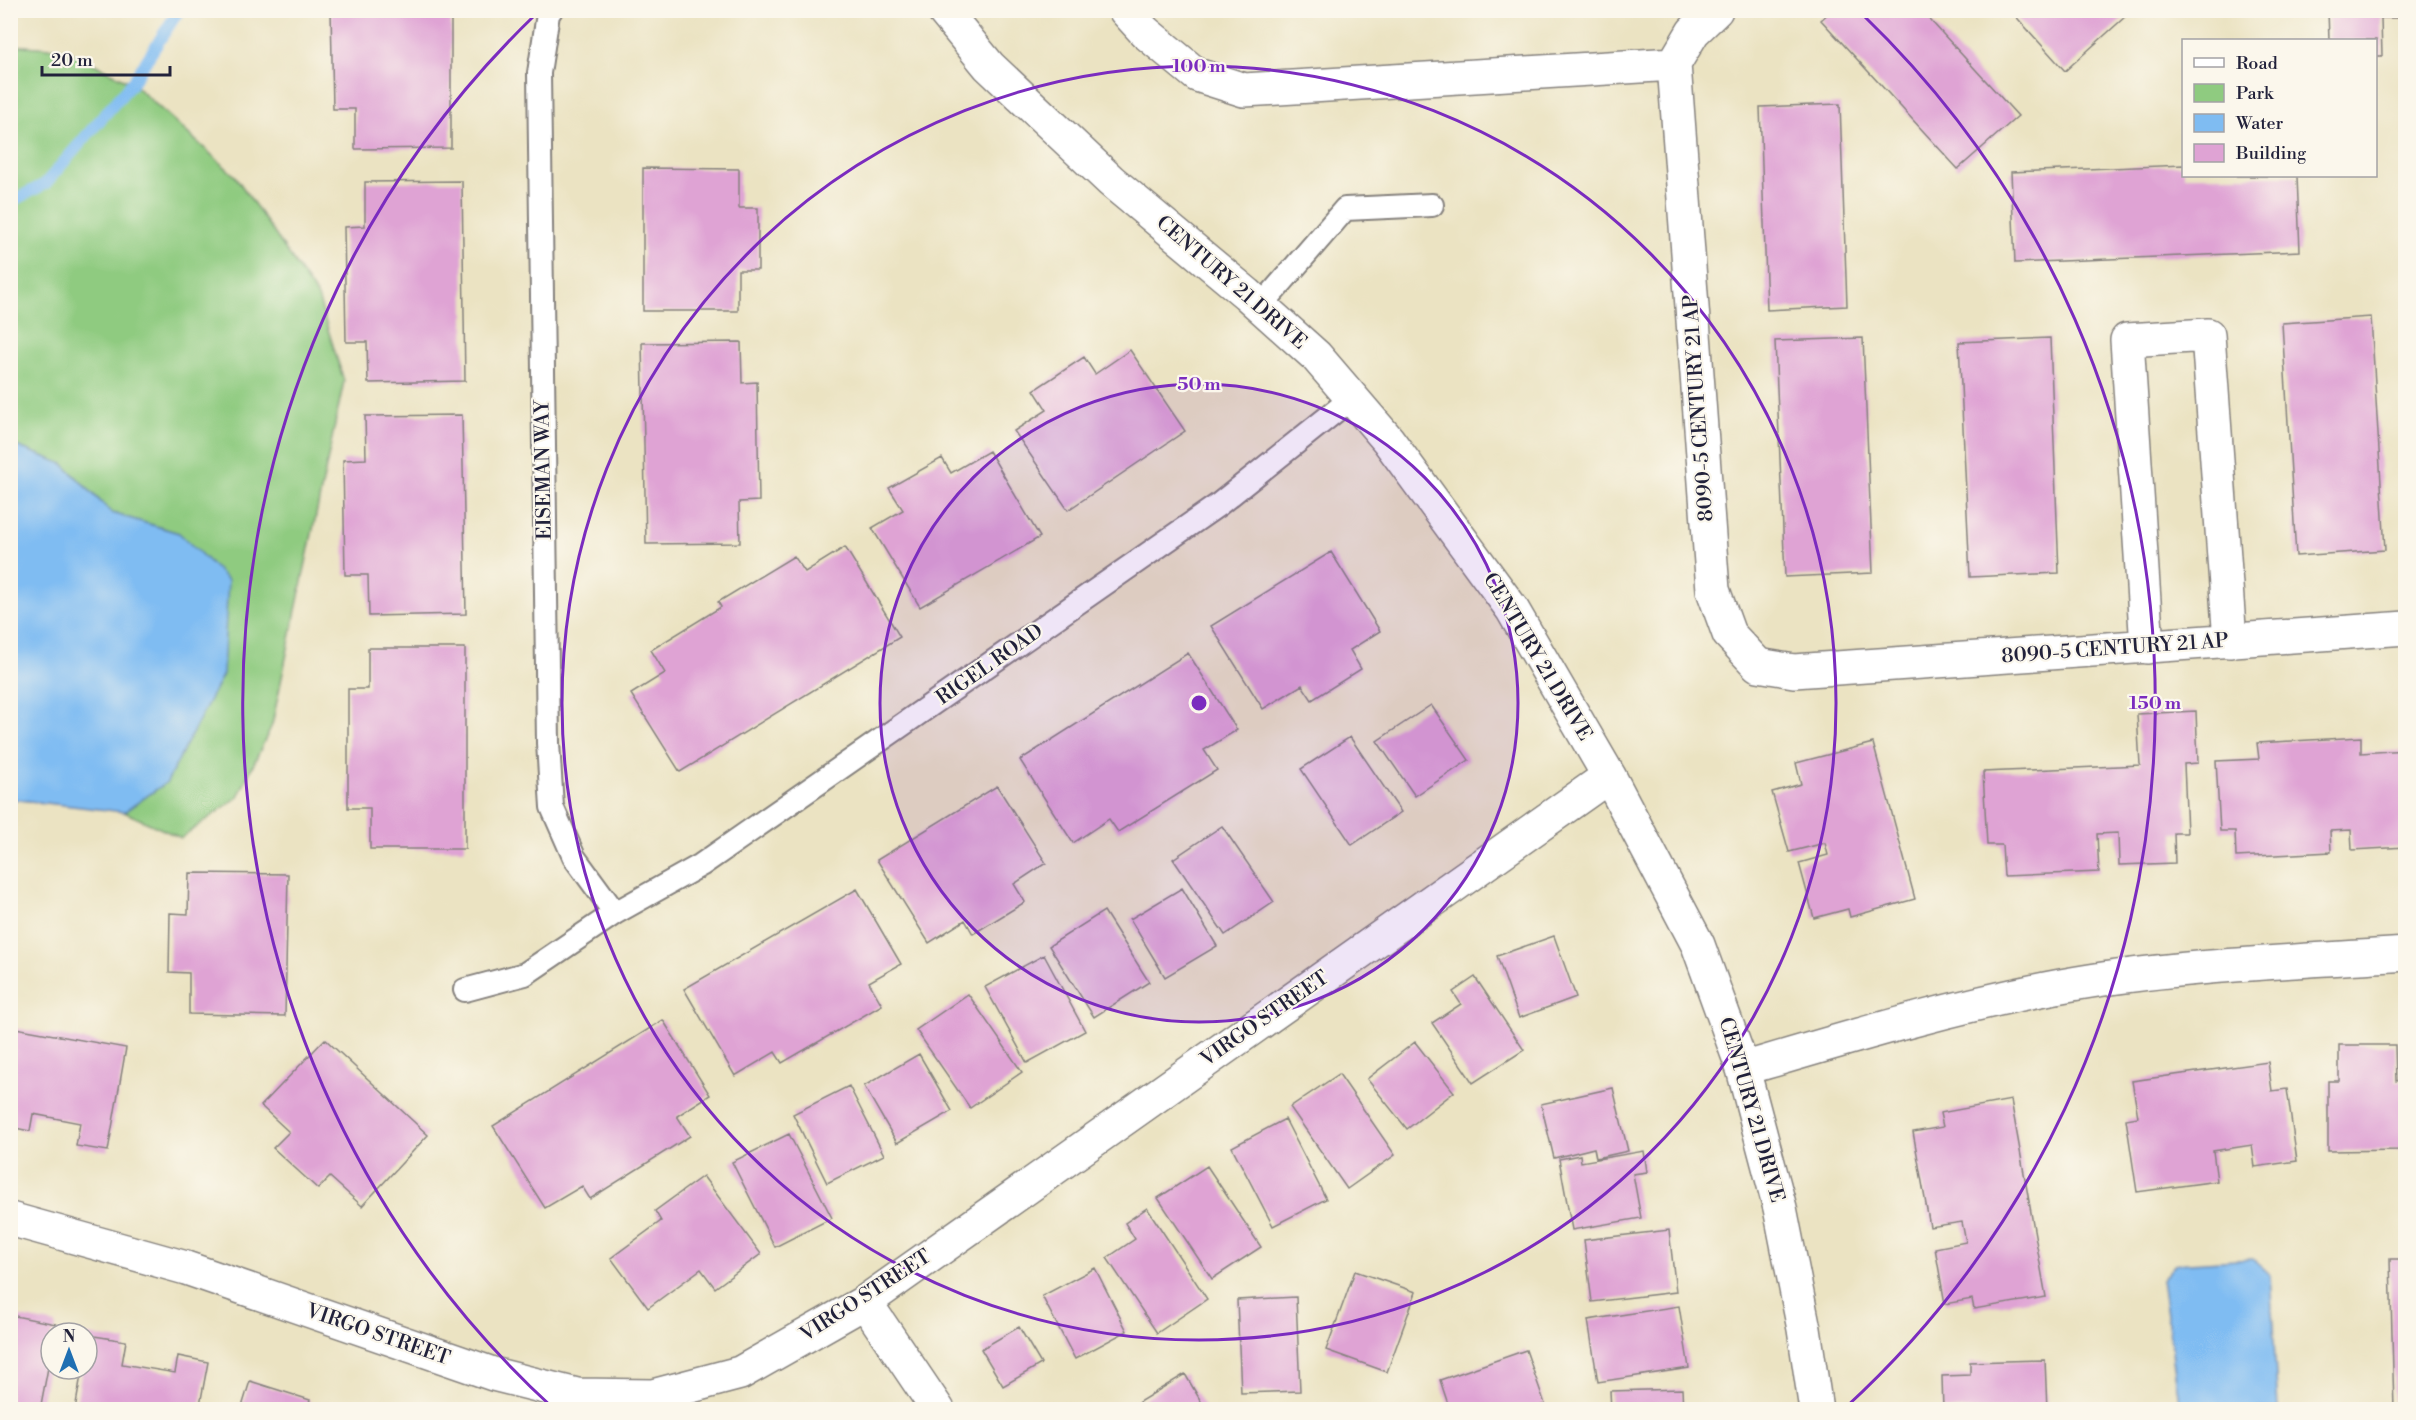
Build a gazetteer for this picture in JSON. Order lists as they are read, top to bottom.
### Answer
{
  "streets": {
    "street": ["CENTURY 21 DRIVE", "8090-5 CENTURY 21 AP", "VIRGO STREET"],
    "lane": ["EISEMAN WAY", "RIGEL ROAD"]
  },
  "crossings": [
    ["CENTURY 21 DRIVE", "RIGEL ROAD"],
    ["CENTURY 21 DRIVE", "VIRGO STREET"],
    ["EISEMAN WAY", "RIGEL ROAD"]
  ],
  "legend": [
    "Road",
    "Park",
    "Water",
    "Building"
  ],
  "scale_bar": "20 m",
  "north": "top",
  "rings": ["100 m", "50 m", "150 m"]
}
